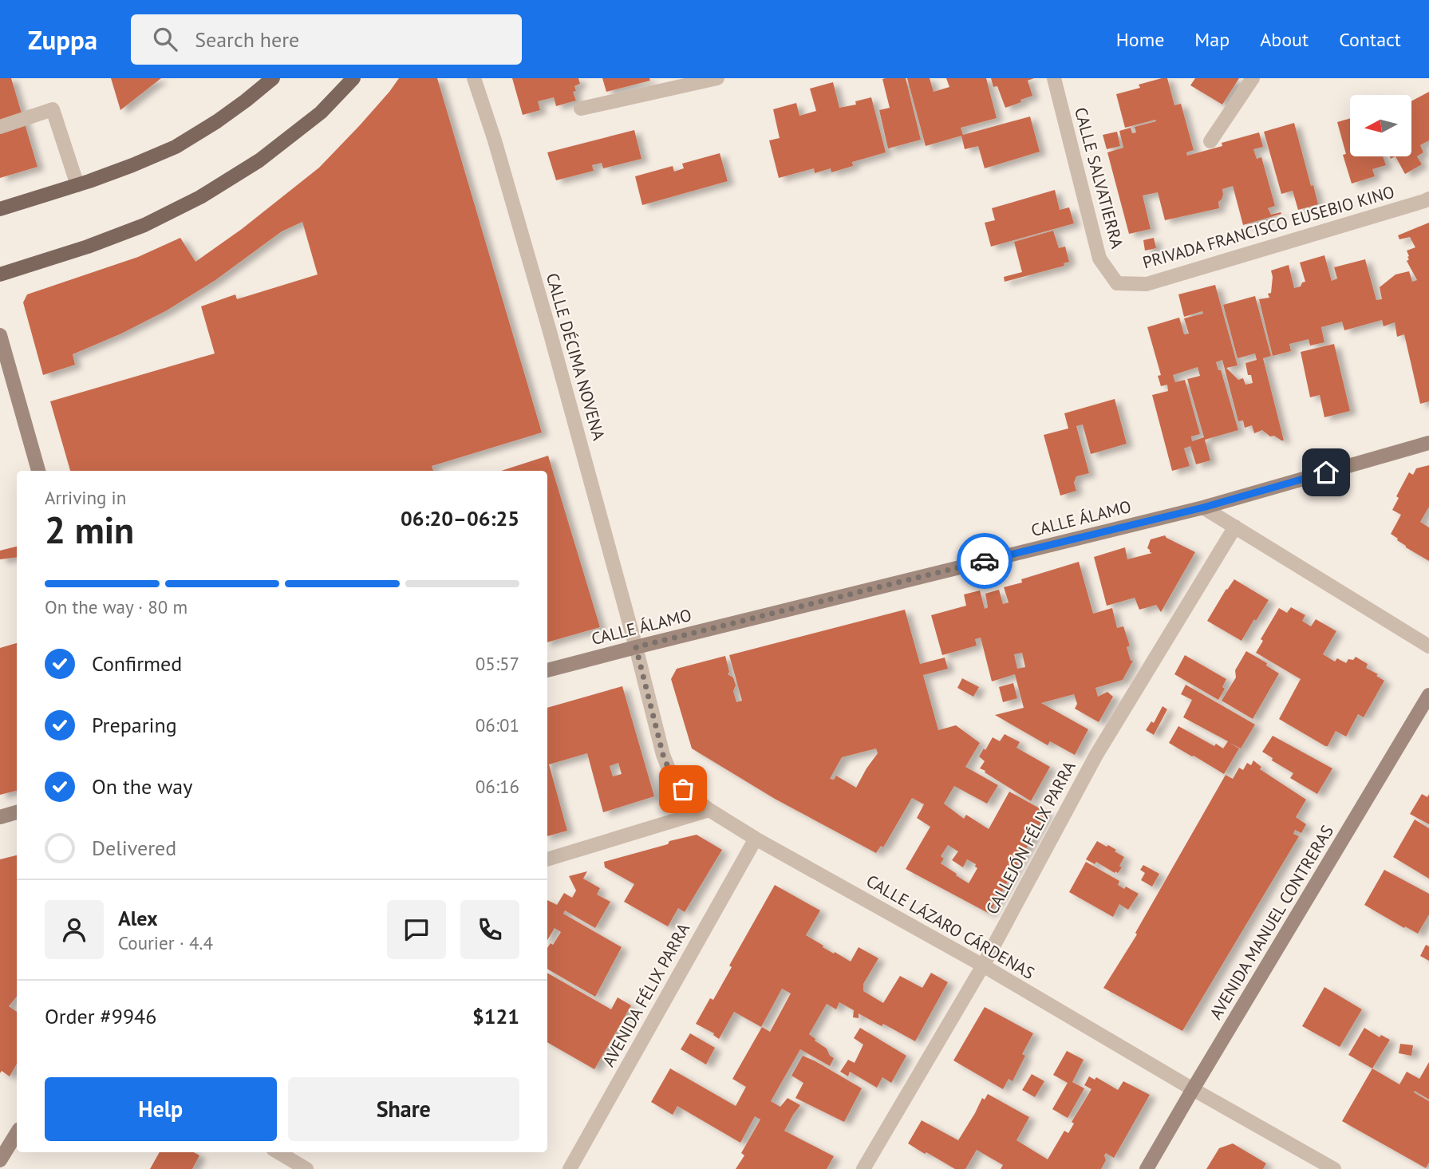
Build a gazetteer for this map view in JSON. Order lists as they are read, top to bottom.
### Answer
{
  "streets": {
    "street": [
      "CALLE SALVATIERRA",
      "PRIVADA FRANCISCO EUSEBIO KINO",
      "CALLE DÉCIMA NOVENA",
      "CALLE ÁLAMO",
      "CALLEJÓN FÉLIX PARRA",
      "AVENIDA MANUEL CONTRERAS",
      "CALLE LÁZARO CÁRDENAS",
      "AVENIDA FÉLIX PARRA"
    ]
  },
  "crossings": [
    ["CALLE SALVATIERRA", "PRIVADA FRANCISCO EUSEBIO KINO"],
    ["CALLE DÉCIMA NOVENA", "CALLE ÁLAMO"],
    ["CALLE DÉCIMA NOVENA", "CALLE LÁZARO CÁRDENAS"],
    ["CALLE ÁLAMO", "CALLE LÁZARO CÁRDENAS"],
    ["CALLEJÓN FÉLIX PARRA", "CALLE LÁZARO CÁRDENAS"],
    ["AVENIDA MANUEL CONTRERAS", "CALLE LÁZARO CÁRDENAS"],
    ["CALLE LÁZARO CÁRDENAS", "AVENIDA FÉLIX PARRA"]
  ],
  "north": "left",
  "page": {
    "header": "Zuppa",
    "search": "Search here",
    "nav": [
      "Home",
      "Map",
      "About",
      "Contact"
    ],
    "heading": ["2 min", "Arriving in", "06:20–06:25"],
    "panel": [
      "Alex",
      "Courier · 4.4",
      "Order #9946",
      "$121"
    ],
    "bar": "On the way · 80 m",
    "list": [
      ["Confirmed", "05:57"],
      ["Preparing", "06:01"],
      ["On the way", "06:16"],
      "Delivered"
    ],
    "buttons": ["Help", "Share"]
  }
}
